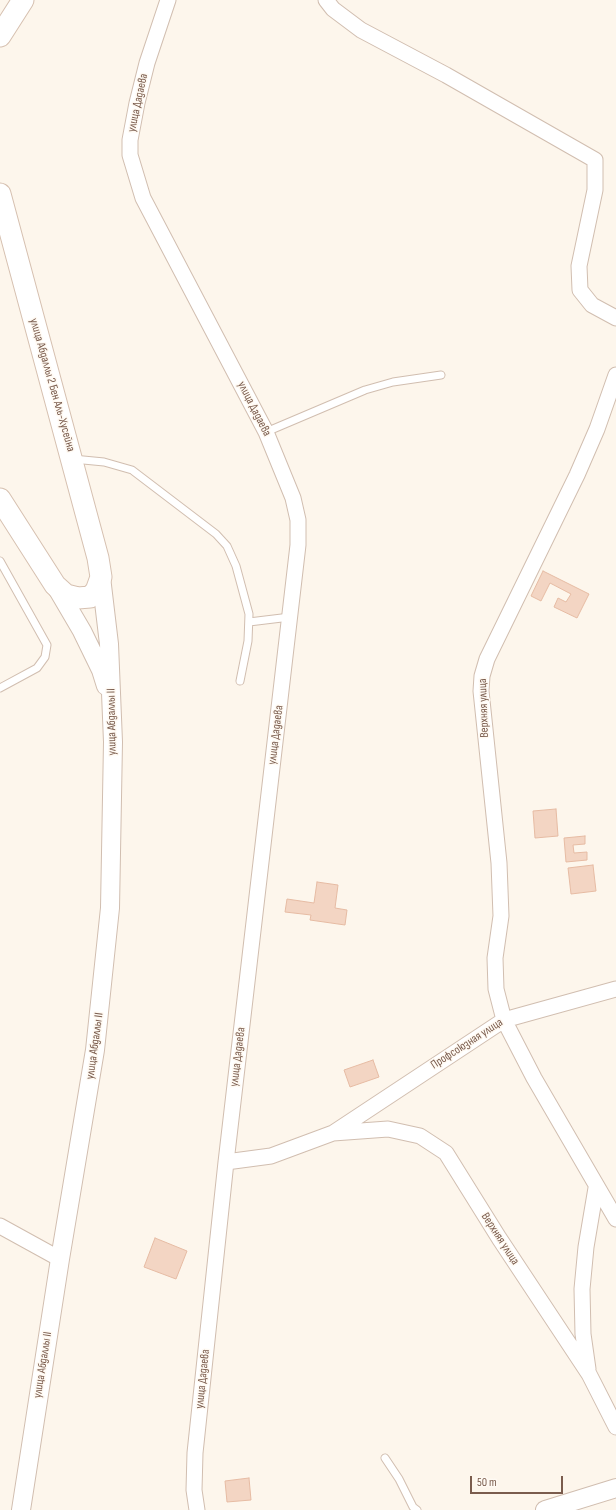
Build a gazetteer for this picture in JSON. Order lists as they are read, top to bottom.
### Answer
{
  "streets": {
    "main road": ["улица Абдаллы 2 Бен Аль-Хусейна"],
    "street": [
      "улица Дадаева",
      "Верхняя улица",
      "улица Абдаллы II",
      "Профсоюзная улица"
    ]
  },
  "crossings": [
    ["улица Абдаллы 2 Бен Аль-Хусейна", "улица Абдаллы II"],
    ["Верхняя улица", "Профсоюзная улица"]
  ],
  "scale_bar": "50 m"
}
